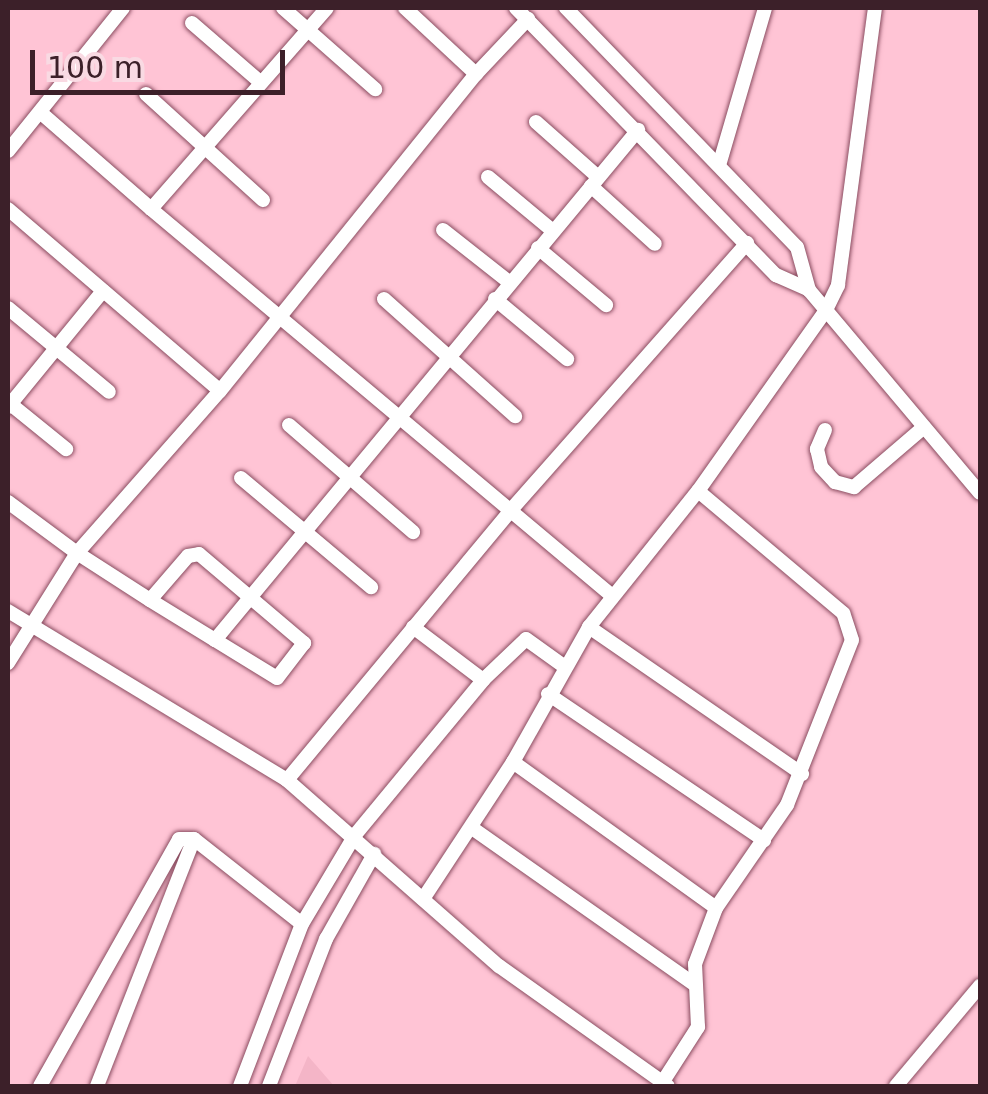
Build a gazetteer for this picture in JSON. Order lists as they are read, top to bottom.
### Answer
{
  "scale_bar": "100 m"
}
